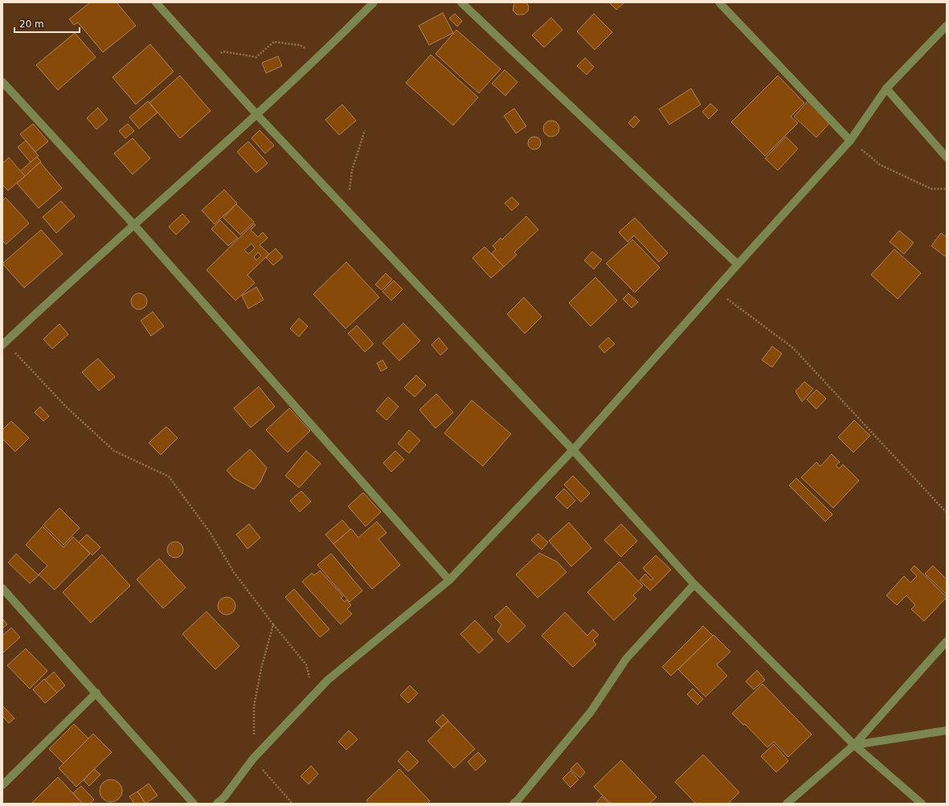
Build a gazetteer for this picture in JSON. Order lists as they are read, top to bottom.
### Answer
{
  "scale_bar": "20 m"
}
